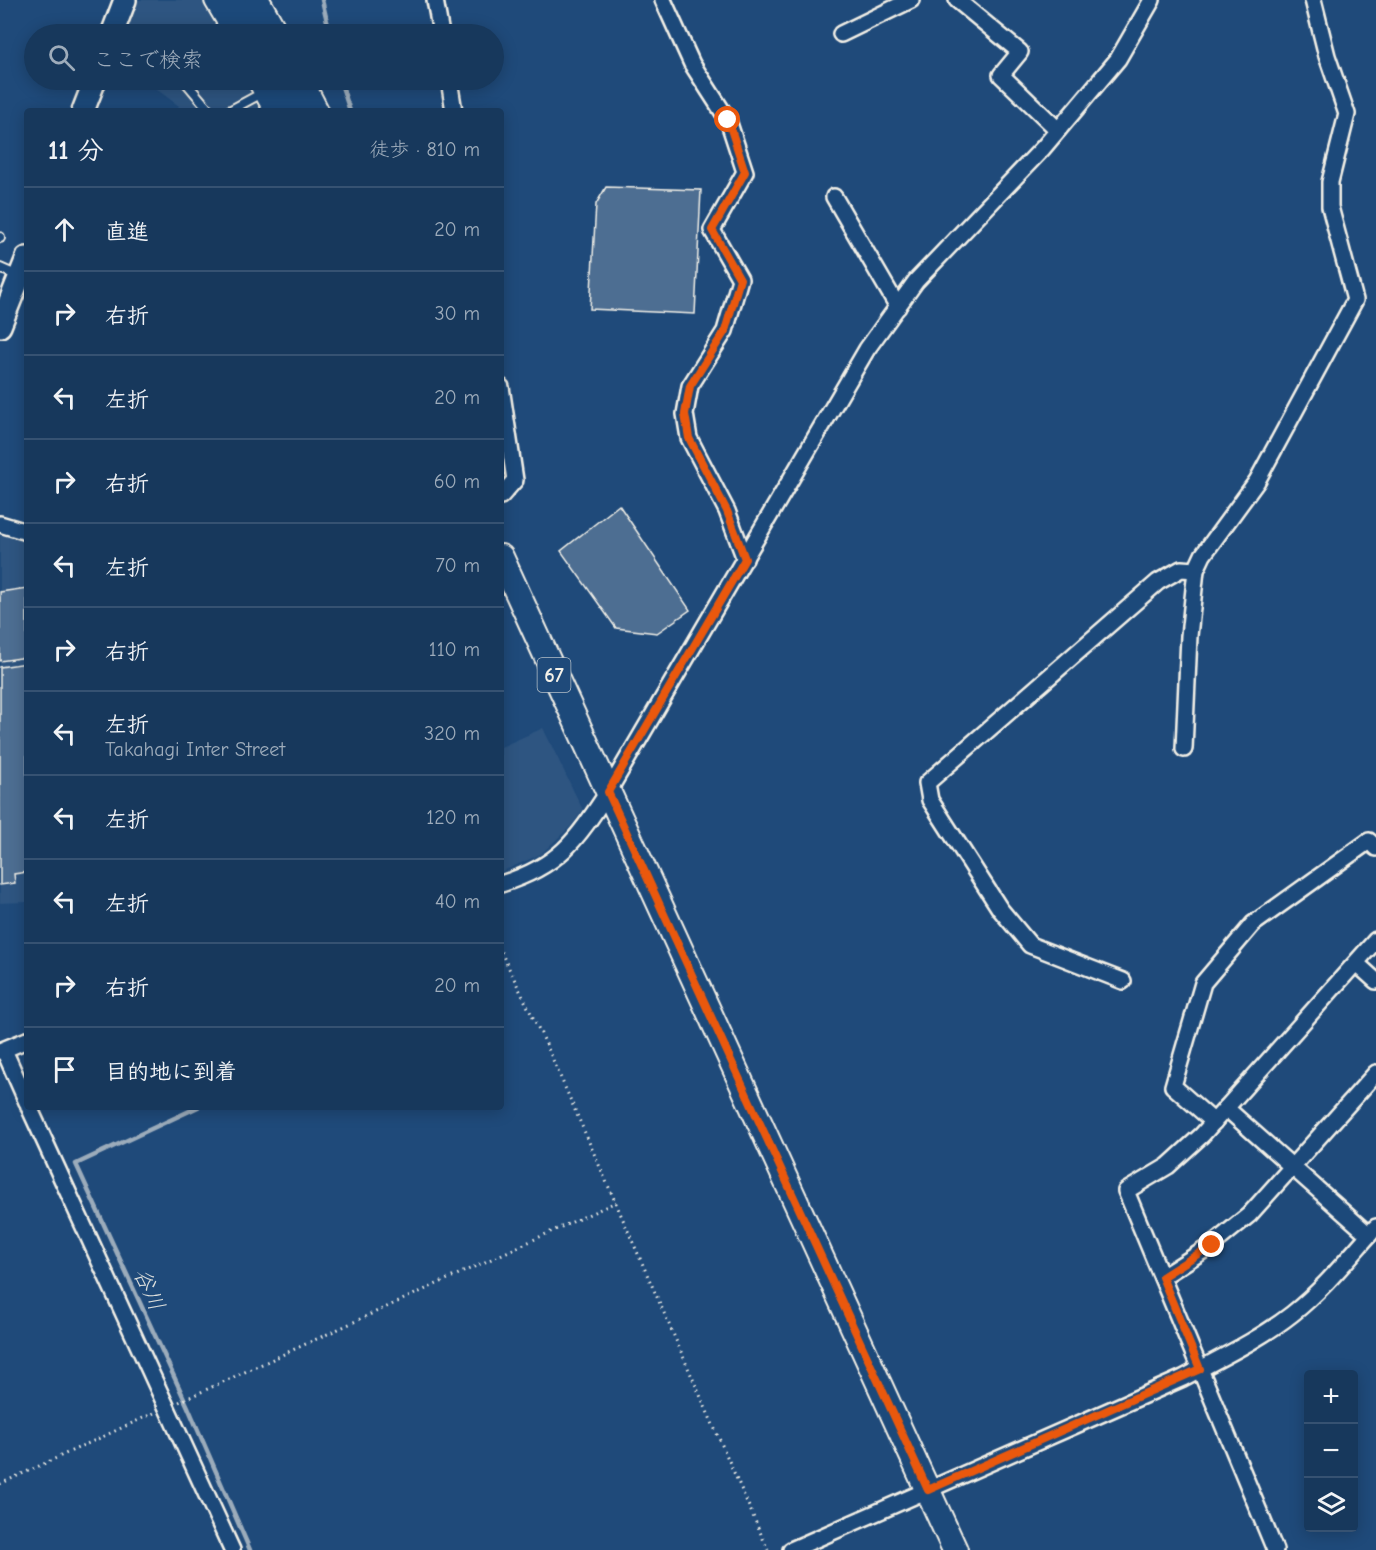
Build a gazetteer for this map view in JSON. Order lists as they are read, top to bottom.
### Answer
{
  "streets": {
    "main road": ["67"]
  },
  "water": ["谷川"],
  "page": {
    "search": "ここで検索",
    "heading": ["11 分", "徒歩 · 810 m"],
    "list": [
      ["直進", "20 m"],
      ["右折", "30 m"],
      ["左折", "20 m"],
      ["右折", "60 m"],
      ["左折", "70 m"],
      ["右折", "110 m"],
      ["左折", "Takahagi Inter Street", "320 m"],
      ["左折", "120 m"],
      ["左折", "40 m"],
      ["右折", "20 m"],
      "目的地に到着"
    ],
    "map_buttons": ["+", "−"]
  }
}
